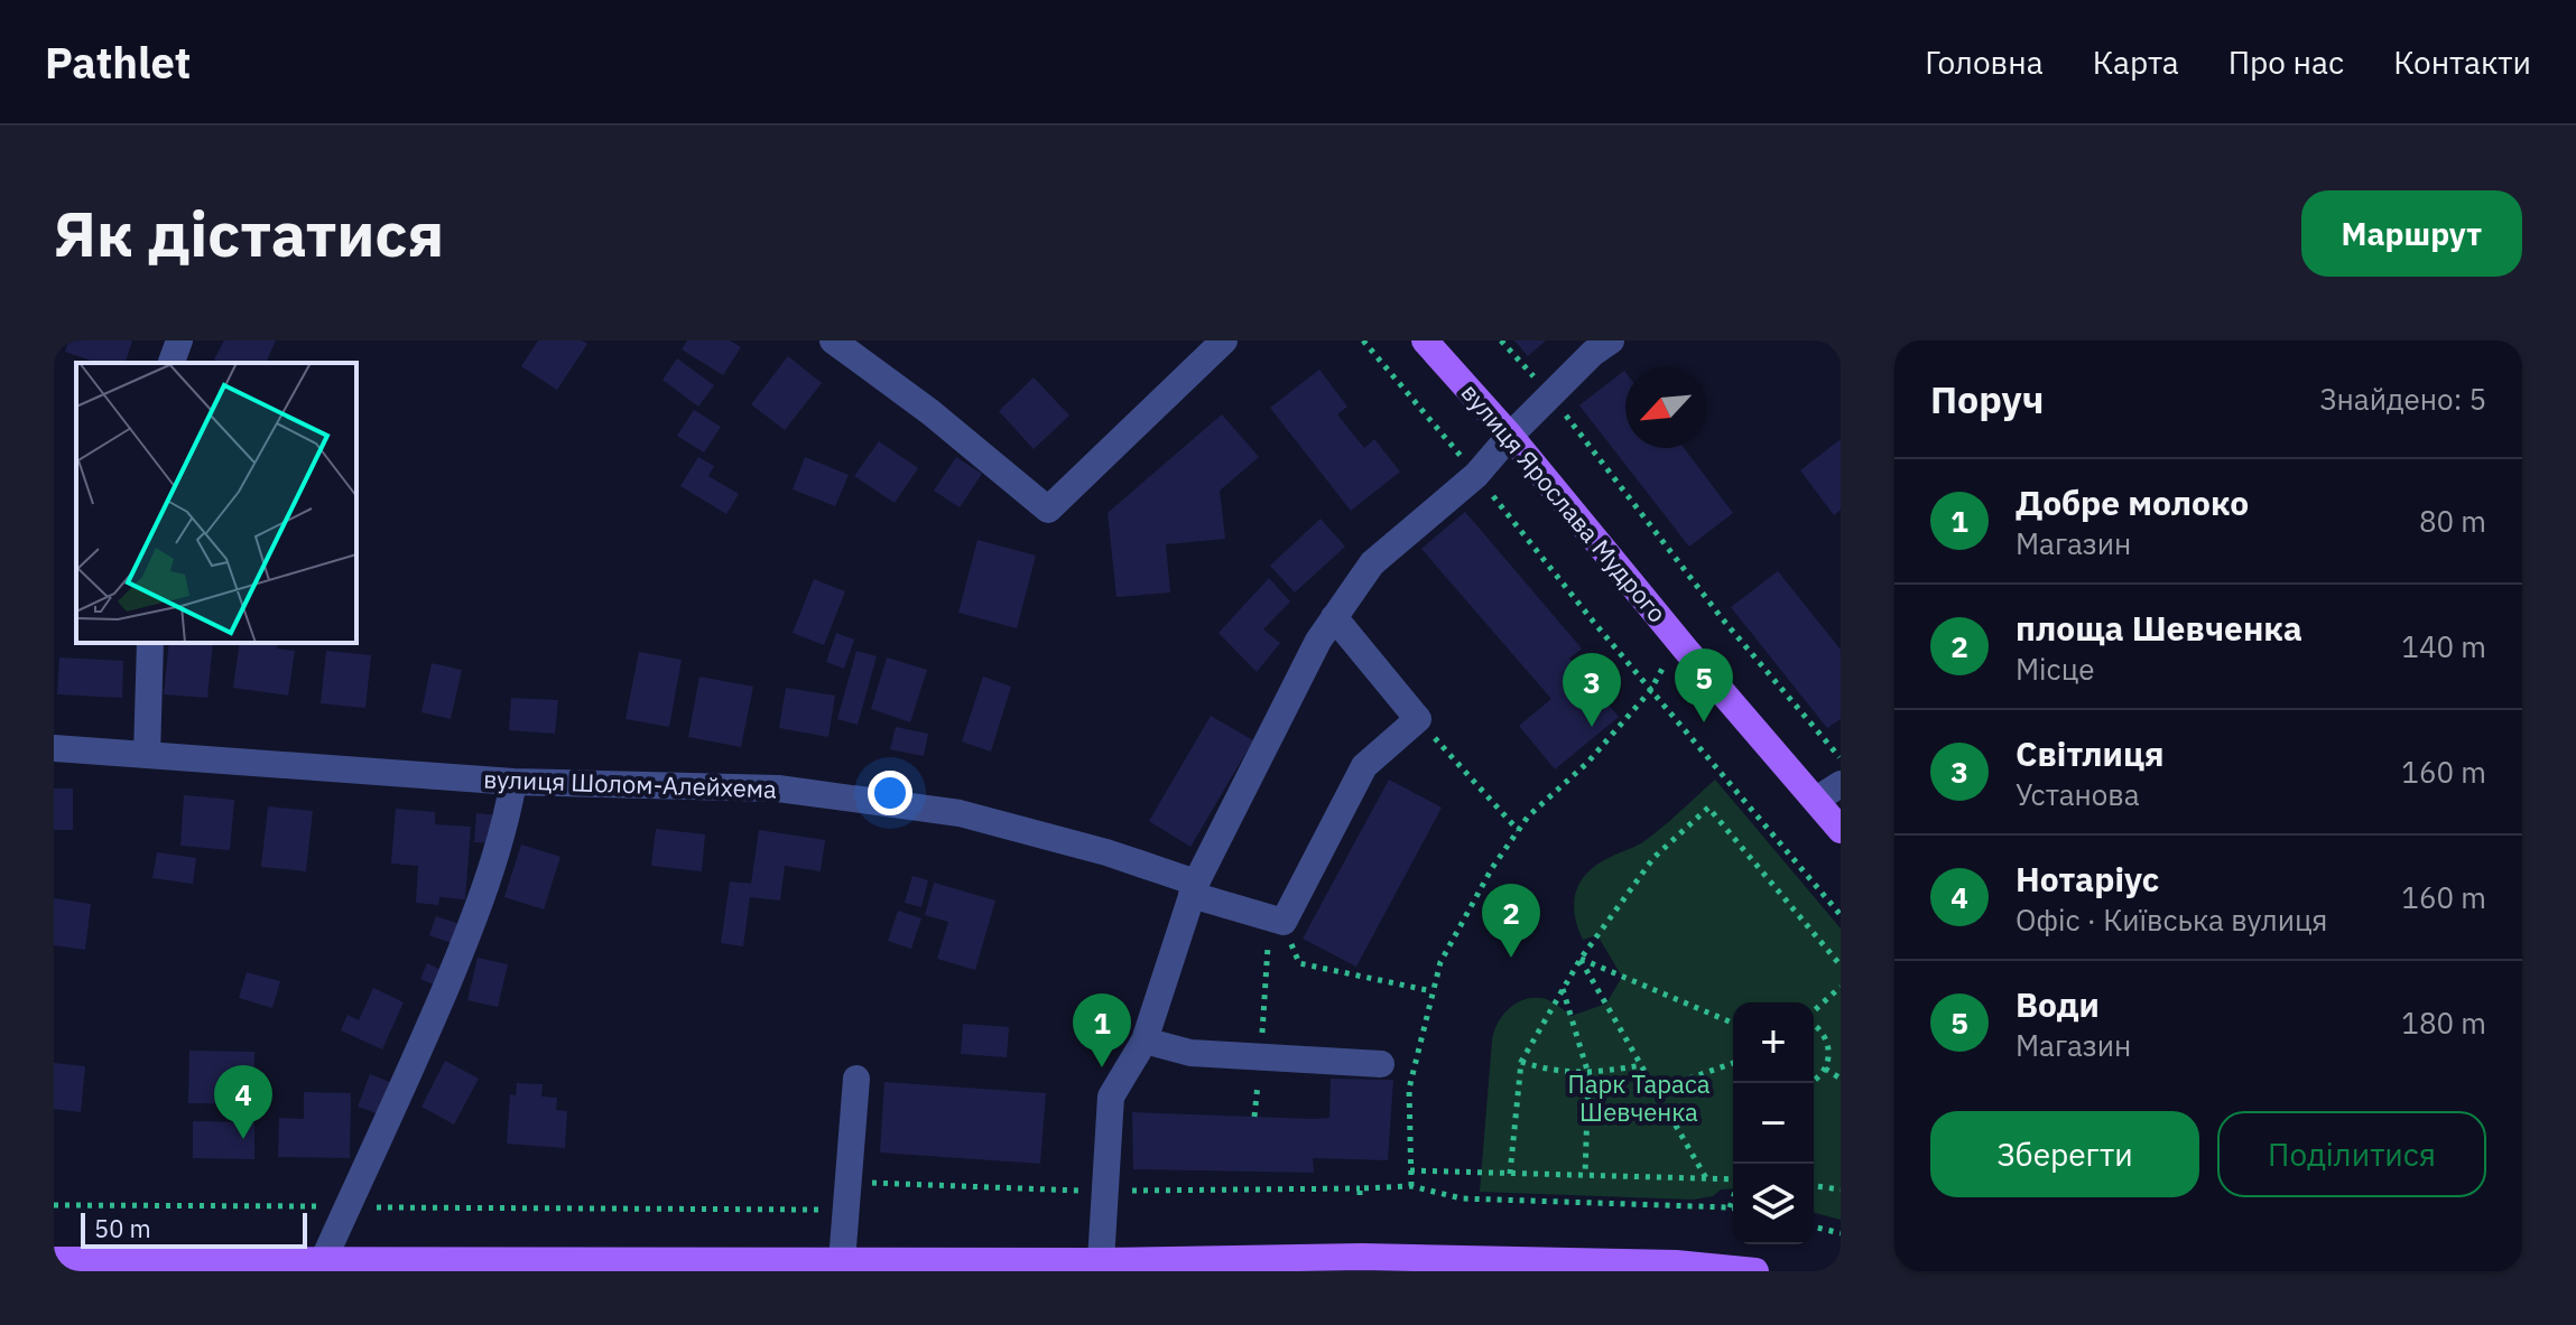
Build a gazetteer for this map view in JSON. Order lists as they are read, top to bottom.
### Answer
{
  "streets": {
    "main road": ["вулиця Ярослава Мудрого"],
    "street": ["вулиця Шолом-Алейхема"]
  },
  "parks": ["Парк Тараса Шевченка"],
  "scale_bar": "50 m",
  "north": "bottom left",
  "page": {
    "header": "Pathlet",
    "nav": [
      "Головна",
      "Карта",
      "Про нас",
      "Контакти"
    ],
    "buttons": [
      "Маршрут",
      ["Зберегти", "Поділитися"]
    ],
    "title": "Як дістатися",
    "heading": ["Поруч", "Знайдено: 5"],
    "list": [
      {
        "mark": "1",
        "name": "Добре молоко",
        "note": "Магазин",
        "value": "80 m"
      },
      {
        "mark": "2",
        "name": "площа Шевченка",
        "note": "Місце",
        "value": "140 m"
      },
      {
        "mark": "3",
        "name": "Світлиця",
        "note": "Установа",
        "value": "160 m"
      },
      {
        "mark": "4",
        "name": "Нотаріус",
        "note": "Офіс · Київська вулиця",
        "value": "160 m"
      },
      {
        "mark": "5",
        "name": "Води",
        "note": "Магазин",
        "value": "180 m"
      }
    ],
    "pins": [
      "5",
      "3",
      "2",
      "1",
      "4"
    ],
    "map_buttons": ["+", "−"],
    "scale": "50 m"
  }
}
